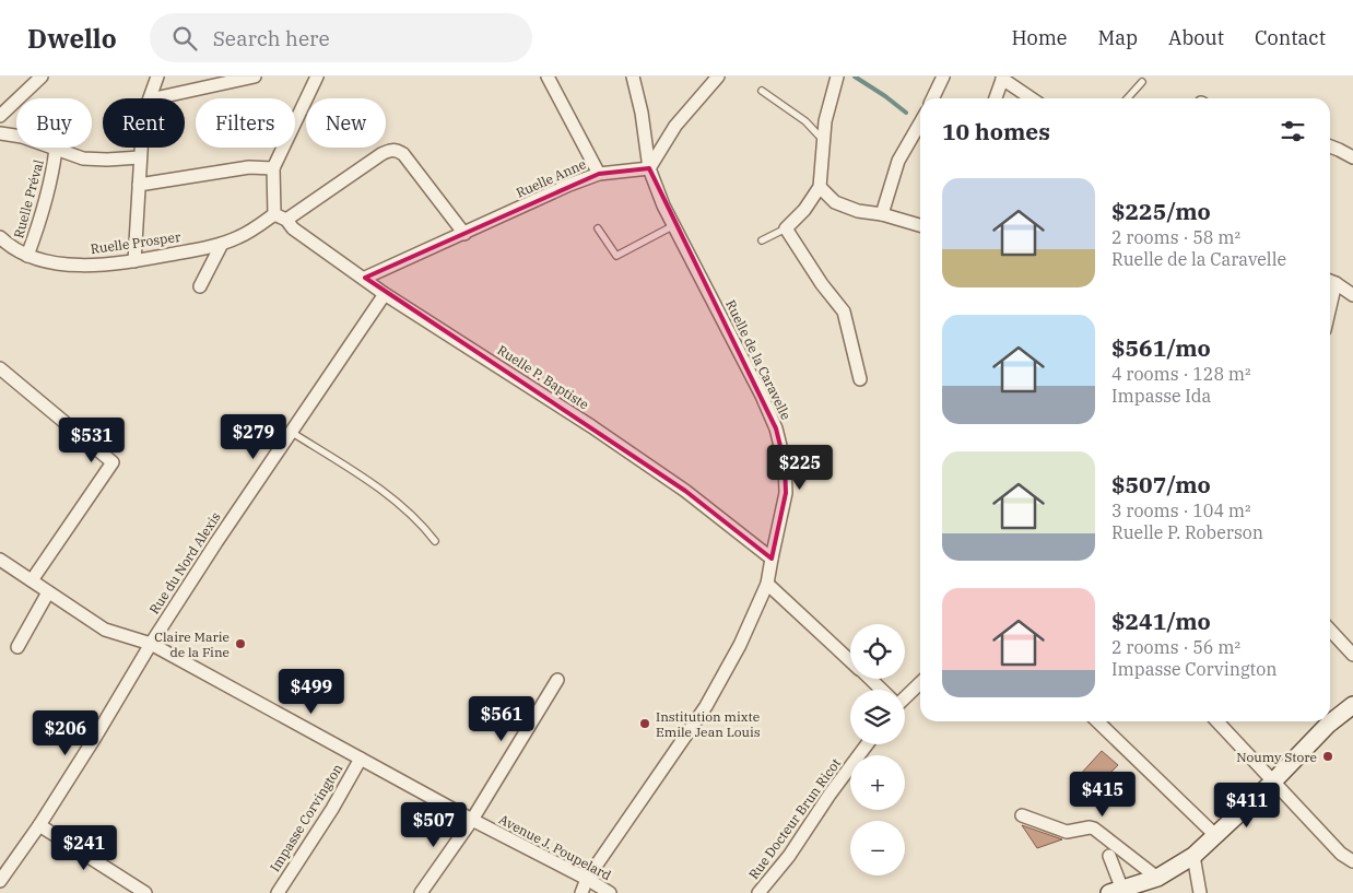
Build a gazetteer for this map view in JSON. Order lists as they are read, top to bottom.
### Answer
{
  "streets": {
    "street": [
      "Ruelle Anne",
      "Ruelle Préval",
      "Ruelle Prosper",
      "Ruelle de la Caravelle",
      "Ruelle P. Baptiste",
      "Rue du Nord Alexis",
      "Impasse Corvington",
      "Rue Docteur Brun Ricot",
      "Avenue J. Poupelard"
    ]
  },
  "crossings": [
    ["Ruelle Anne", "Ruelle de la Caravelle"],
    ["Ruelle Anne", "Ruelle P. Baptiste"],
    ["Ruelle Préval", "Ruelle Prosper"],
    ["Ruelle Prosper", "Ruelle P. Baptiste"],
    ["Ruelle de la Caravelle", "Ruelle P. Baptiste"],
    ["Ruelle de la Caravelle", "Avenue J. Poupelard"],
    ["Ruelle P. Baptiste", "Rue du Nord Alexis"],
    ["Rue du Nord Alexis", "Avenue J. Poupelard"],
    ["Impasse Corvington", "Avenue J. Poupelard"]
  ],
  "places": ["Claire Marie de la Fine", "Institution mixte Emile Jean Louis", "Noumy Store"],
  "page": {
    "header": "Dwello",
    "search": "Search here",
    "nav": [
      "Home",
      "Map",
      "About",
      "Contact"
    ],
    "chip": [
      "Buy",
      "Rent",
      "Filters",
      "New"
    ],
    "heading": "10 homes",
    "list": [
      {
        "name": "$225/mo",
        "note": "2 rooms · 58 m² · Ruelle de la Caravelle"
      },
      {
        "name": "$561/mo",
        "note": "4 rooms · 128 m² · Impasse Ida"
      },
      {
        "name": "$507/mo",
        "note": "3 rooms · 104 m² · Ruelle P. Roberson"
      },
      {
        "name": "$241/mo",
        "note": "2 rooms · 56 m² · Impasse Corvington"
      }
    ],
    "price": [
      "$279",
      "$531",
      "$225",
      "$499",
      "$561",
      "$206",
      "$415",
      "$411",
      "$507",
      "$241"
    ],
    "map_buttons": ["+", "−"]
  }
}
